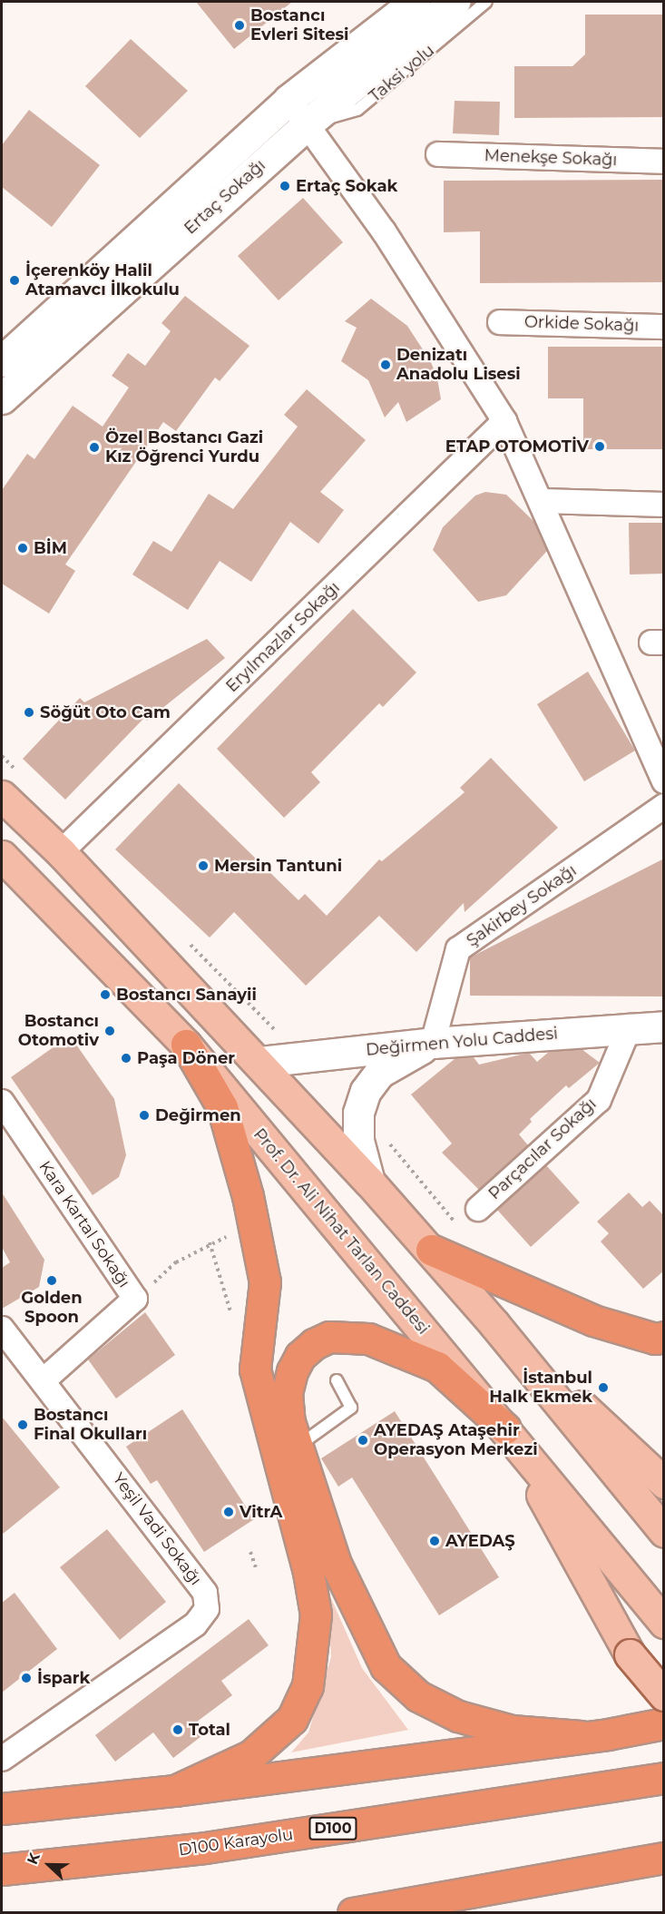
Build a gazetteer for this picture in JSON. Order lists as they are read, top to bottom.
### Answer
{
  "streets": {
    "highway": ["D100", "D100 Karayolu"],
    "main road": ["Prof. Dr. Ali Nihat Tarlan Caddesi"],
    "street": [
      "Menekşe Sokağı",
      "Ertaç Sokağı",
      "Orkide Sokağı",
      "Eryılmazlar Sokağı",
      "Şakirbey Sokağı",
      "Değirmen Yolu Caddesi",
      "Parçacılar Sokağı",
      "Kara Kartal Sokağı",
      "Yeşil Vadi Sokağı"
    ],
    "lane": ["Taksi yolu"]
  },
  "crossings": [
    ["Taksi yolu", "Ertaç Sokağı"],
    ["Şakirbey Sokağı", "Değirmen Yolu Caddesi"],
    ["Değirmen Yolu Caddesi", "Parçacılar Sokağı"],
    ["Kara Kartal Sokağı", "Yeşil Vadi Sokağı"]
  ],
  "places": [
    "Bostancı Evleri Sitesi",
    "Ertaç Sokak",
    "İçerenköy Halil Atamavcı İlkokulu",
    "Denizatı Anadolu Lisesi",
    "ETAP OTOMOTİV",
    "Özel Bostancı Gazi Kız Öğrenci Yurdu",
    "BİM",
    "Söğüt Oto Cam",
    "Mersin Tantuni",
    "Bostancı Sanayii",
    "Bostancı Otomotiv",
    "Paşa Döner",
    "Değirmen",
    "Golden Spoon",
    "İstanbul Halk Ekmek",
    "Bostancı Final Okulları",
    "AYEDAŞ Ataşehir Operasyon Merkezi",
    "VitrA",
    "AYEDAŞ",
    "İspark",
    "Total"
  ],
  "north": "left"
}
